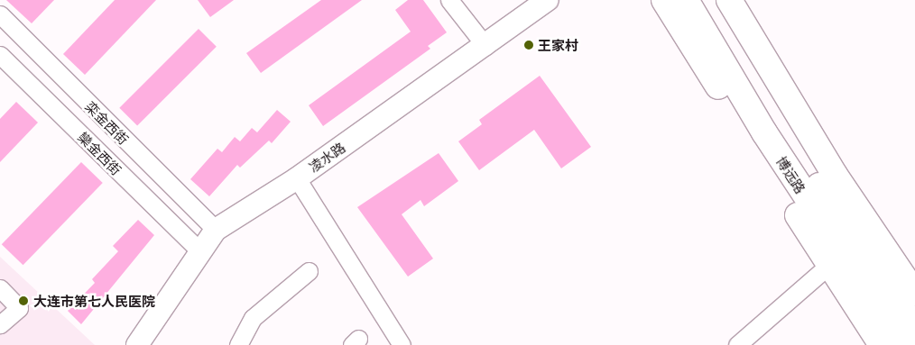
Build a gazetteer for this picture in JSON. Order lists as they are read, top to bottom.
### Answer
{
  "streets": {
    "main road": ["博远路"],
    "street": ["栾金西街", "欒金西街", "凌水路"]
  },
  "crossings": [
    ["栾金西街", "凌水路"],
    ["欒金西街", "凌水路"]
  ],
  "places": ["王家村", "大连市第七人民医院"]
}
